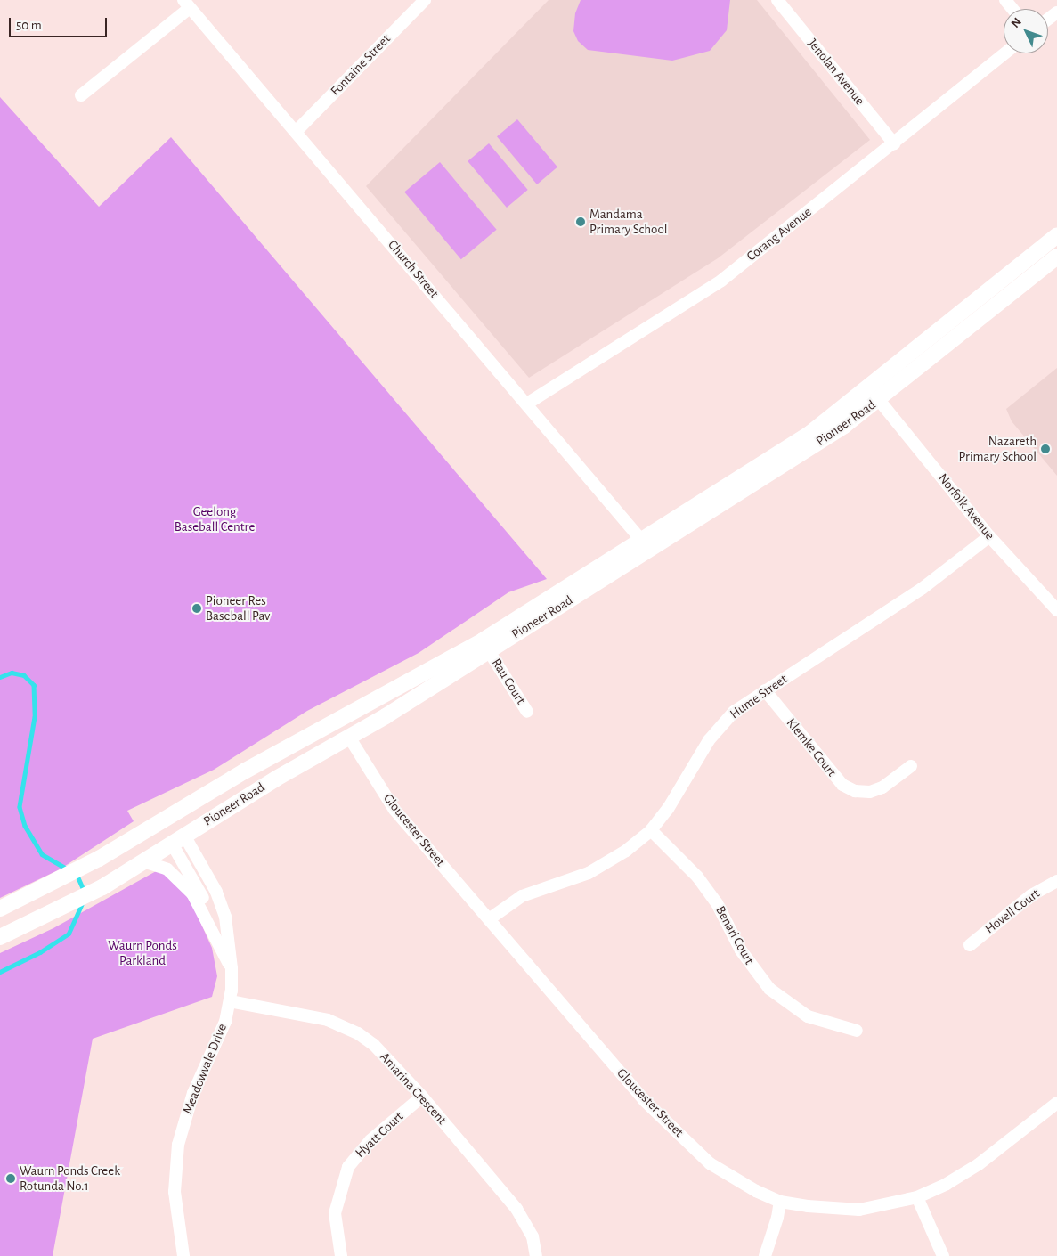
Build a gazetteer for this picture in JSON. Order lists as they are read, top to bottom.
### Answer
{
  "streets": {
    "main road": ["Pioneer Road"],
    "street": [
      "Fontaine Street",
      "Jenolan Avenue",
      "Corang Avenue",
      "Church Street",
      "Norfolk Avenue",
      "Rau Court",
      "Hume Street",
      "Klemke Court",
      "Gloucester Street",
      "Hovell Court",
      "Benari Court",
      "Meadowvale Drive",
      "Amarina Crescent",
      "Hyatt Court"
    ]
  },
  "crossings": [
    ["Fontaine Street", "Church Street"],
    ["Jenolan Avenue", "Corang Avenue"],
    ["Corang Avenue", "Church Street"],
    ["Church Street", "Pioneer Road"],
    ["Pioneer Road", "Norfolk Avenue"],
    ["Pioneer Road", "Rau Court"],
    ["Pioneer Road", "Gloucester Street"],
    ["Pioneer Road", "Meadowvale Drive"],
    ["Norfolk Avenue", "Hume Street"],
    ["Hume Street", "Klemke Court"],
    ["Hume Street", "Gloucester Street"],
    ["Hume Street", "Benari Court"],
    ["Meadowvale Drive", "Amarina Crescent"],
    ["Amarina Crescent", "Hyatt Court"]
  ],
  "parks": ["Geelong Baseball Centre", "Waurn Ponds Parkland"],
  "places": [
    "Mandama Primary School",
    "Nazareth Primary School",
    "Pioneer Res Baseball Pav",
    "Waurn Ponds Creek Rotunda No.1"
  ],
  "scale_bar": "50 m",
  "north": "top left"
}
